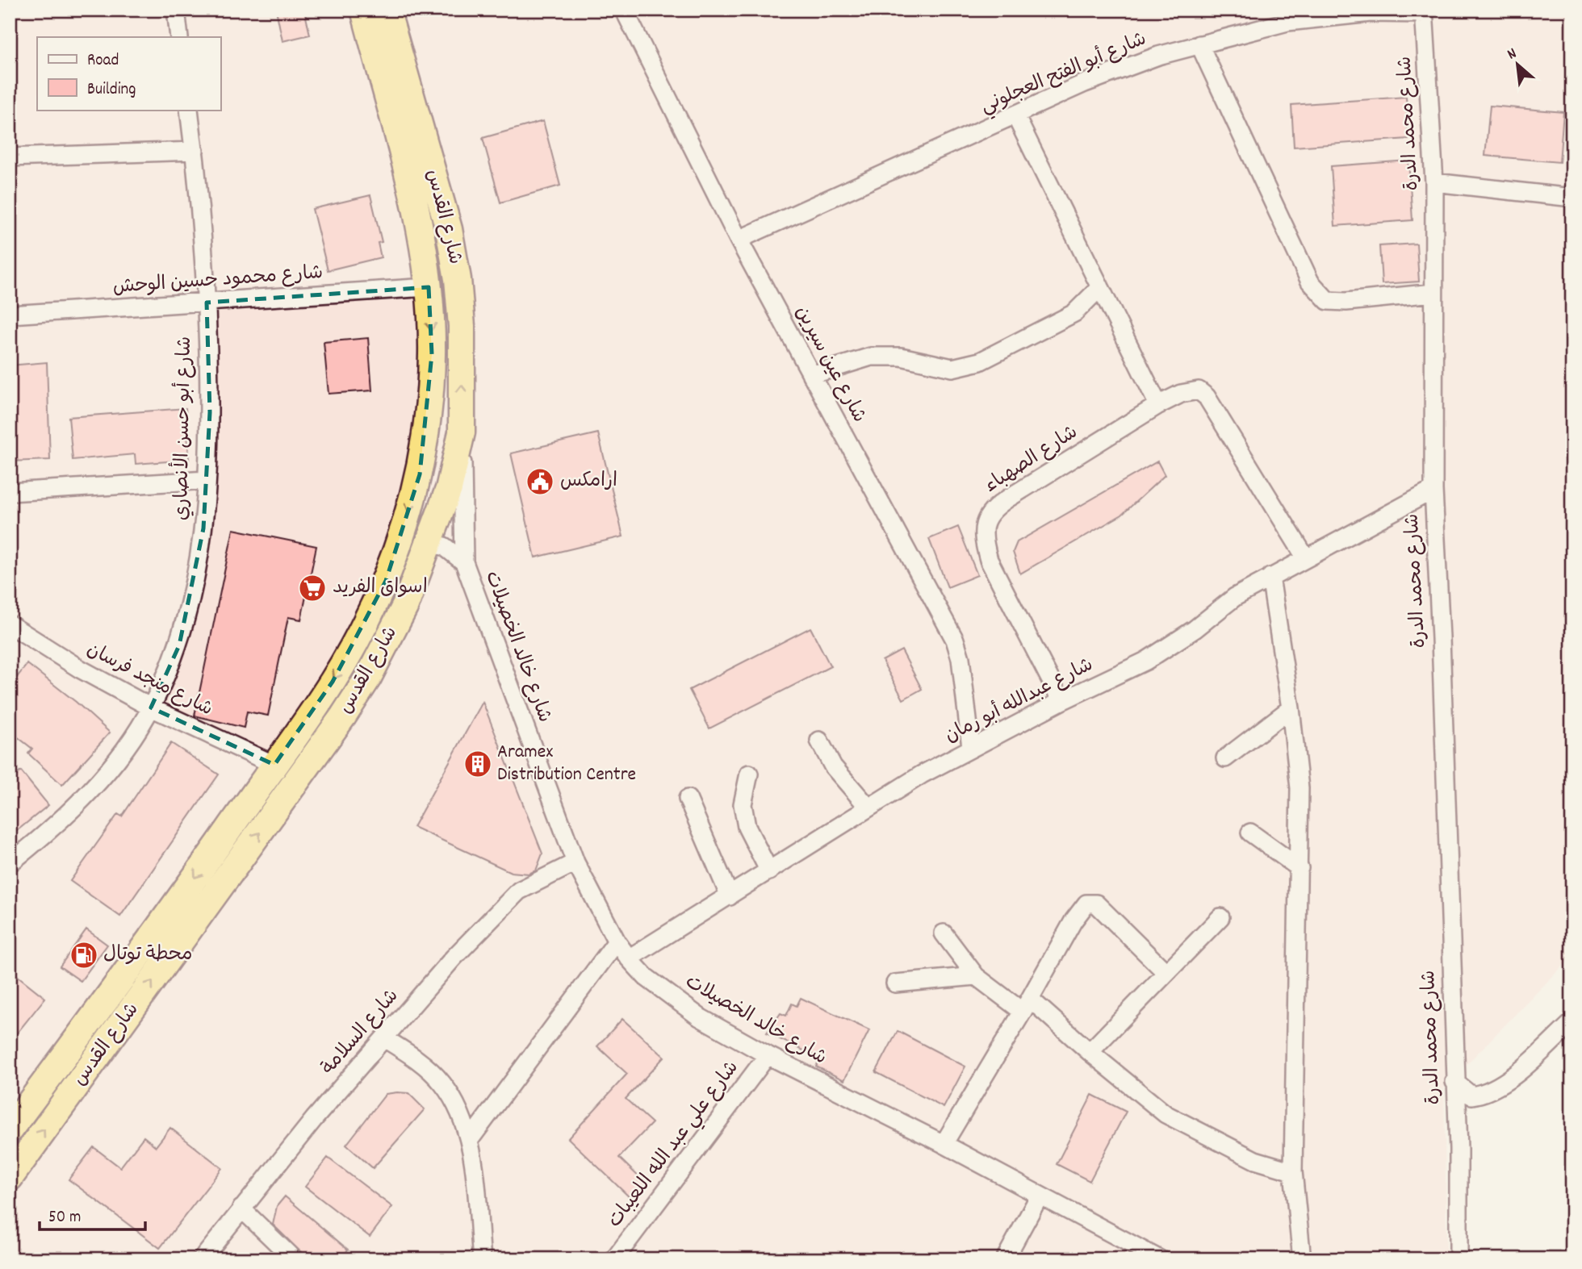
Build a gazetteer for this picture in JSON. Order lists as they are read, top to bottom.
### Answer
{
  "streets": {
    "highway": ["شارع القدس"],
    "street": [
      "شارع أبو الفتح العجلوني",
      "شارع محمد الدرة",
      "شارع محمود حسين الوحش",
      "شارع عين سيرين",
      "شارع أبو حسن الأنصاري",
      "شارع الصهباء",
      "شارع خالد الخصيلات",
      "شارع منجد فرسان",
      "شارع عبدالله أبو رمان",
      "شارع السلامة",
      "شارع علي عبد الله اللعيبات"
    ]
  },
  "crossings": [
    ["شارع أبو الفتح العجلوني", "شارع محمد الدرة"],
    ["شارع أبو الفتح العجلوني", "شارع عين سيرين"],
    ["شارع محمد الدرة", "شارع عبدالله أبو رمان"],
    ["شارع القدس", "شارع محمود حسين الوحش"],
    ["شارع القدس", "شارع خالد الخصيلات"],
    ["شارع القدس", "شارع منجد فرسان"],
    ["شارع محمود حسين الوحش", "شارع أبو حسن الأنصاري"],
    ["شارع عين سيرين", "شارع عبدالله أبو رمان"],
    ["شارع أبو حسن الأنصاري", "شارع منجد فرسان"],
    ["شارع الصهباء", "شارع عبدالله أبو رمان"],
    ["شارع خالد الخصيلات", "شارع عبدالله أبو رمان"],
    ["شارع خالد الخصيلات", "شارع السلامة"],
    ["شارع خالد الخصيلات", "شارع علي عبد الله اللعيبات"]
  ],
  "places": {
    "public building": ["ارامكس"],
    "supermarket": ["اسواق الفريد"],
    "building": ["Aramex Distribution Centre"],
    "fuel station": ["محطة توتال"]
  },
  "legend": ["Road", "Building"],
  "scale_bar": "50 m",
  "north": "top left"
}
